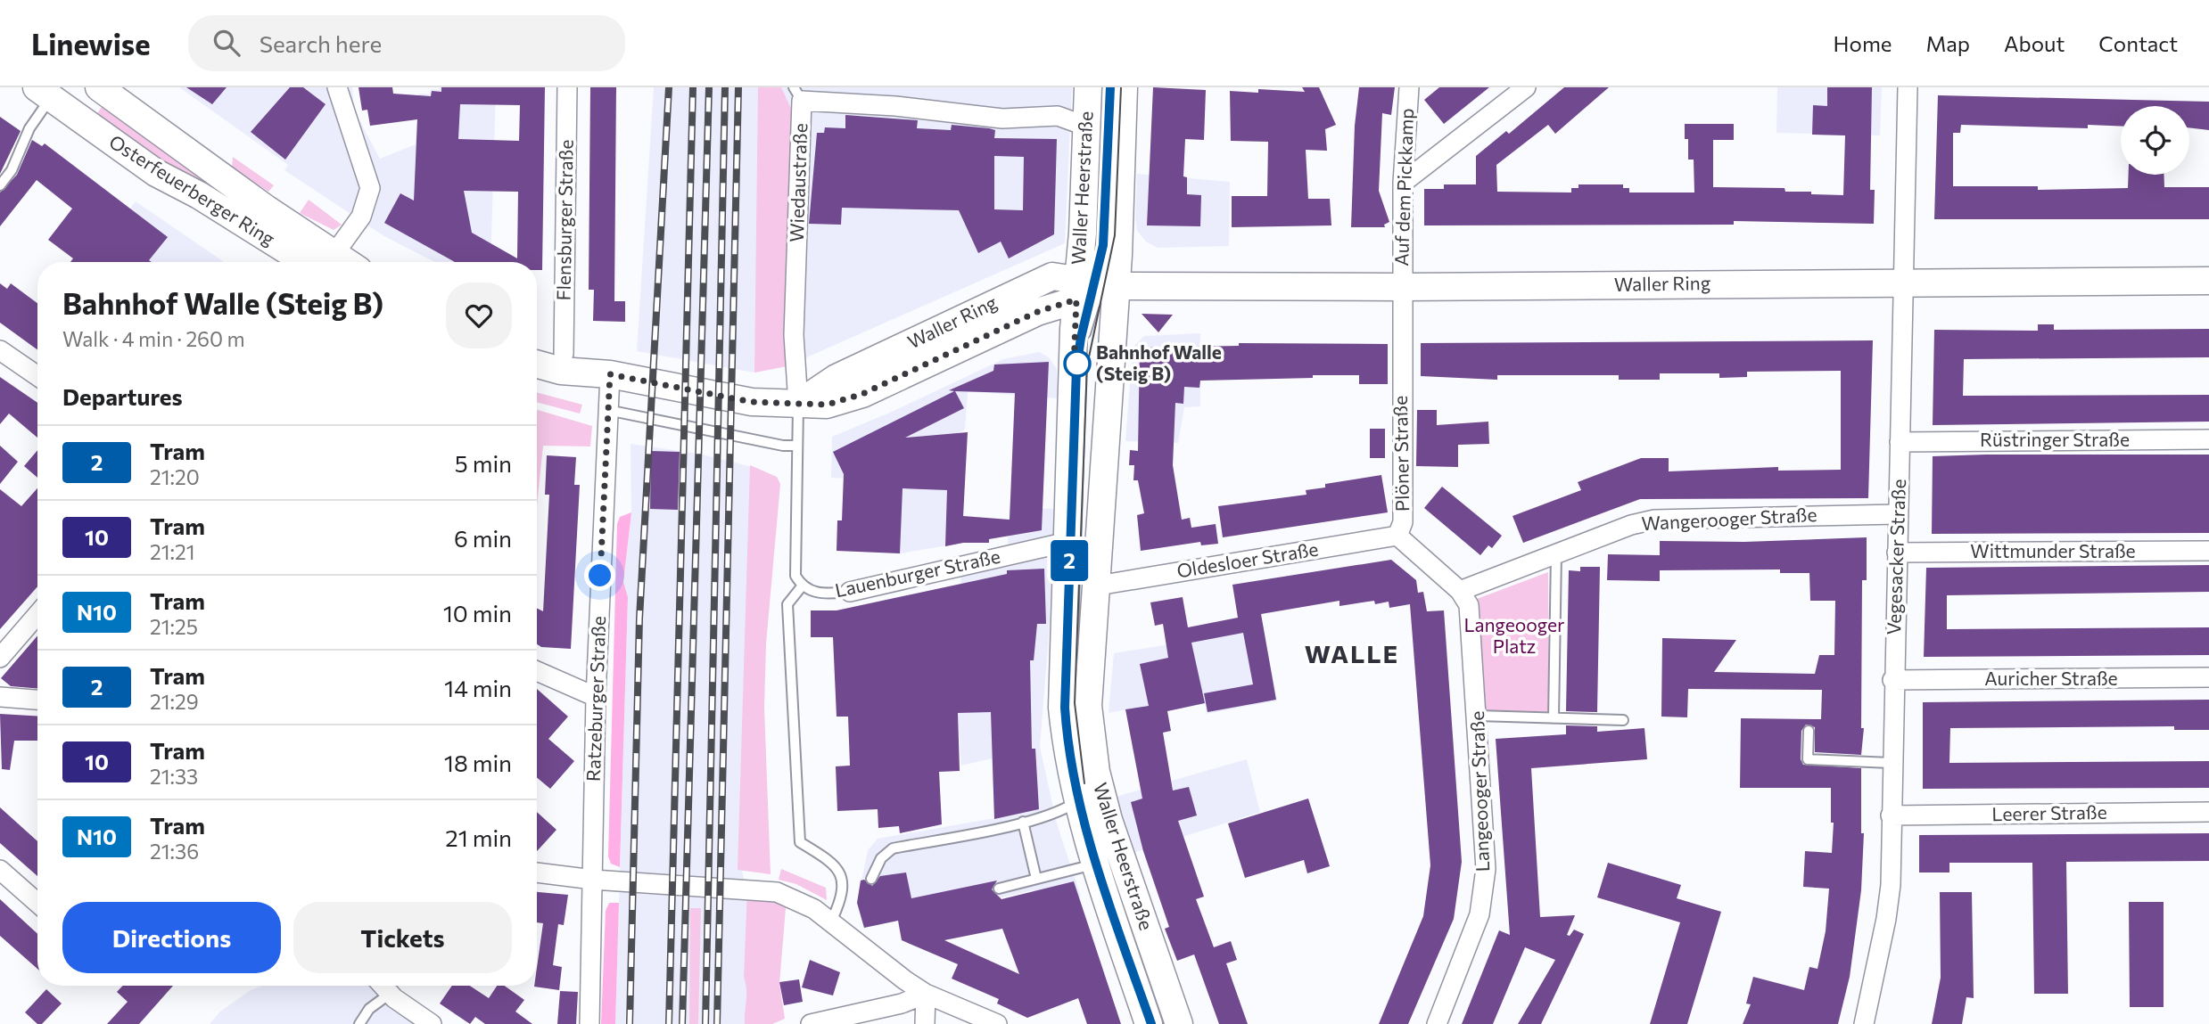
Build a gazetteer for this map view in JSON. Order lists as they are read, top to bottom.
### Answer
{
  "streets": {
    "main road": ["Waller Heerstraße", "Osterfeuerberger Ring", "Waller Ring"],
    "street": [
      "Wiedaustraße",
      "Auf dem Pickkamp",
      "Flensburger Straße",
      "Rüstringer Straße",
      "Plöner Straße",
      "Wangerooger Straße",
      "Wittmunder Straße",
      "Vegesacker Straße",
      "Oldesloer Straße",
      "Lauenburger Straße",
      "Auricher Straße",
      "Ratzeburger Straße",
      "Langeooger Straße",
      "Leerer Straße"
    ]
  },
  "crossings": [
    ["Wiedaustraße", "Waller Heerstraße"],
    ["Wiedaustraße", "Waller Ring"],
    ["Auf dem Pickkamp", "Waller Ring"],
    ["Auf dem Pickkamp", "Plöner Straße"],
    ["Waller Heerstraße", "Waller Ring"],
    ["Waller Heerstraße", "Oldesloer Straße"],
    ["Waller Heerstraße", "Lauenburger Straße"],
    ["Waller Ring", "Plöner Straße"],
    ["Waller Ring", "Vegesacker Straße"],
    ["Waller Ring", "Ratzeburger Straße"],
    ["Rüstringer Straße", "Vegesacker Straße"],
    ["Plöner Straße", "Wangerooger Straße"],
    ["Plöner Straße", "Oldesloer Straße"],
    ["Plöner Straße", "Langeooger Straße"],
    ["Wangerooger Straße", "Vegesacker Straße"],
    ["Wangerooger Straße", "Langeooger Straße"],
    ["Wittmunder Straße", "Vegesacker Straße"],
    ["Vegesacker Straße", "Auricher Straße"],
    ["Vegesacker Straße", "Leerer Straße"]
  ],
  "districts": ["WALLE"],
  "parks": ["Langeooger Platz"],
  "places": ["Bahnhof Walle (Steig B)"],
  "lines": ["tram line 2"],
  "page": {
    "header": "Linewise",
    "search": "Search here",
    "nav": [
      "Home",
      "Map",
      "About",
      "Contact"
    ],
    "on_map": "2",
    "heading": [
      ["Bahnhof Walle (Steig B)", "Walk · 4 min · 260 m"],
      "Departures"
    ],
    "list": [
      {
        "mark": "2",
        "name": "Tram",
        "note": "21:20",
        "value": "5 min"
      },
      {
        "mark": "10",
        "name": "Tram",
        "note": "21:21",
        "value": "6 min"
      },
      {
        "mark": "N10",
        "name": "Tram",
        "note": "21:25",
        "value": "10 min"
      },
      {
        "mark": "2",
        "name": "Tram",
        "note": "21:29",
        "value": "14 min"
      },
      {
        "mark": "10",
        "name": "Tram",
        "note": "21:33",
        "value": "18 min"
      },
      {
        "mark": "N10",
        "name": "Tram",
        "note": "21:36",
        "value": "21 min"
      }
    ],
    "buttons": ["Directions", "Tickets"]
  }
}
